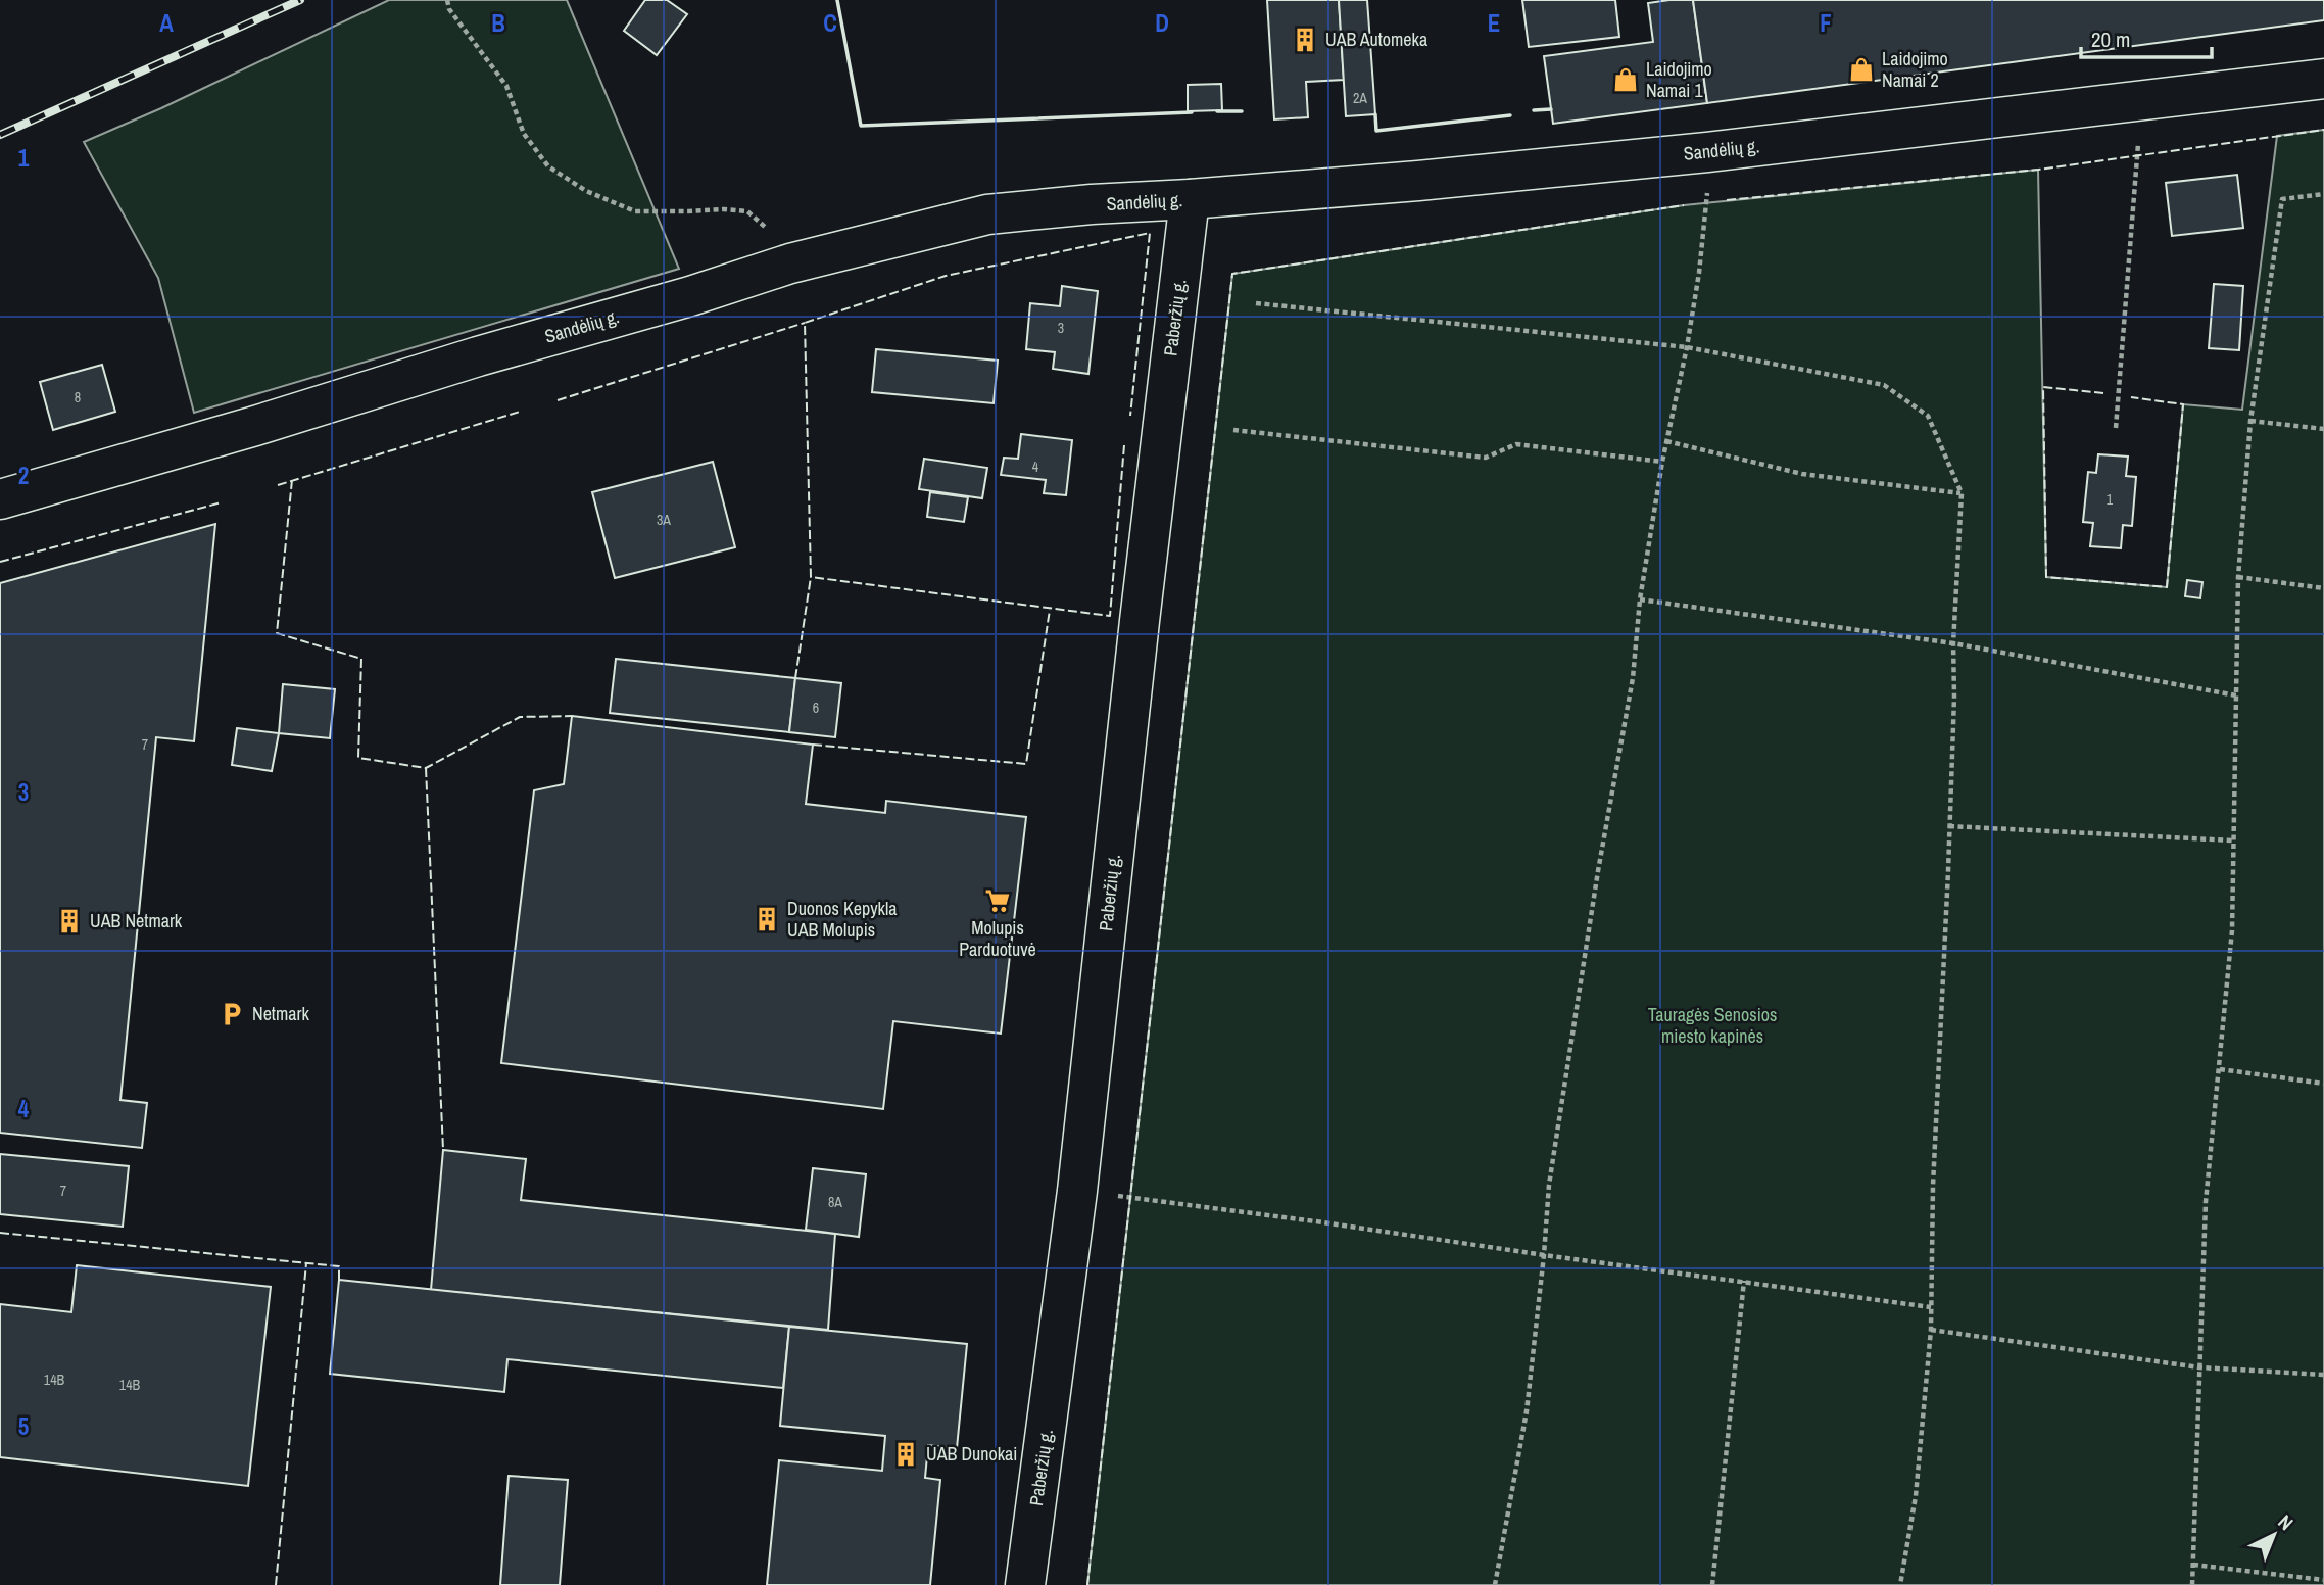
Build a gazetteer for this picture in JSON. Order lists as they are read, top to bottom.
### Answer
{
  "streets": {
    "street": ["Sandėlių g.", "Paberžių g."]
  },
  "crossings": [
    ["Sandėlių g.", "Paberžių g."]
  ],
  "parks": ["Tauragės Senosios miesto kapinės"],
  "places": {
    "building": [
      "UAB Automeka",
      "Duonos Kepykla UAB Molupis",
      "UAB Netmark",
      "UAB Dunokai"
    ],
    "shop": ["Laidojimo Namai 2", "Laidojimo Namai 1"],
    "supermarket": ["Molupis Parduotuvė"],
    "parking": ["Netmark"]
  },
  "house_numbers": [
    "2A",
    "3",
    "8",
    "4",
    "1",
    "3A",
    "6",
    "7",
    "7",
    "8A",
    "14B",
    "14B"
  ],
  "scale_bar": "20 m",
  "north": "top right",
  "grid": {
    "columns": [
      "A",
      "B",
      "C",
      "D",
      "E",
      "F"
    ],
    "rows": [
      "1",
      "2",
      "3",
      "4",
      "5"
    ]
  }
}
